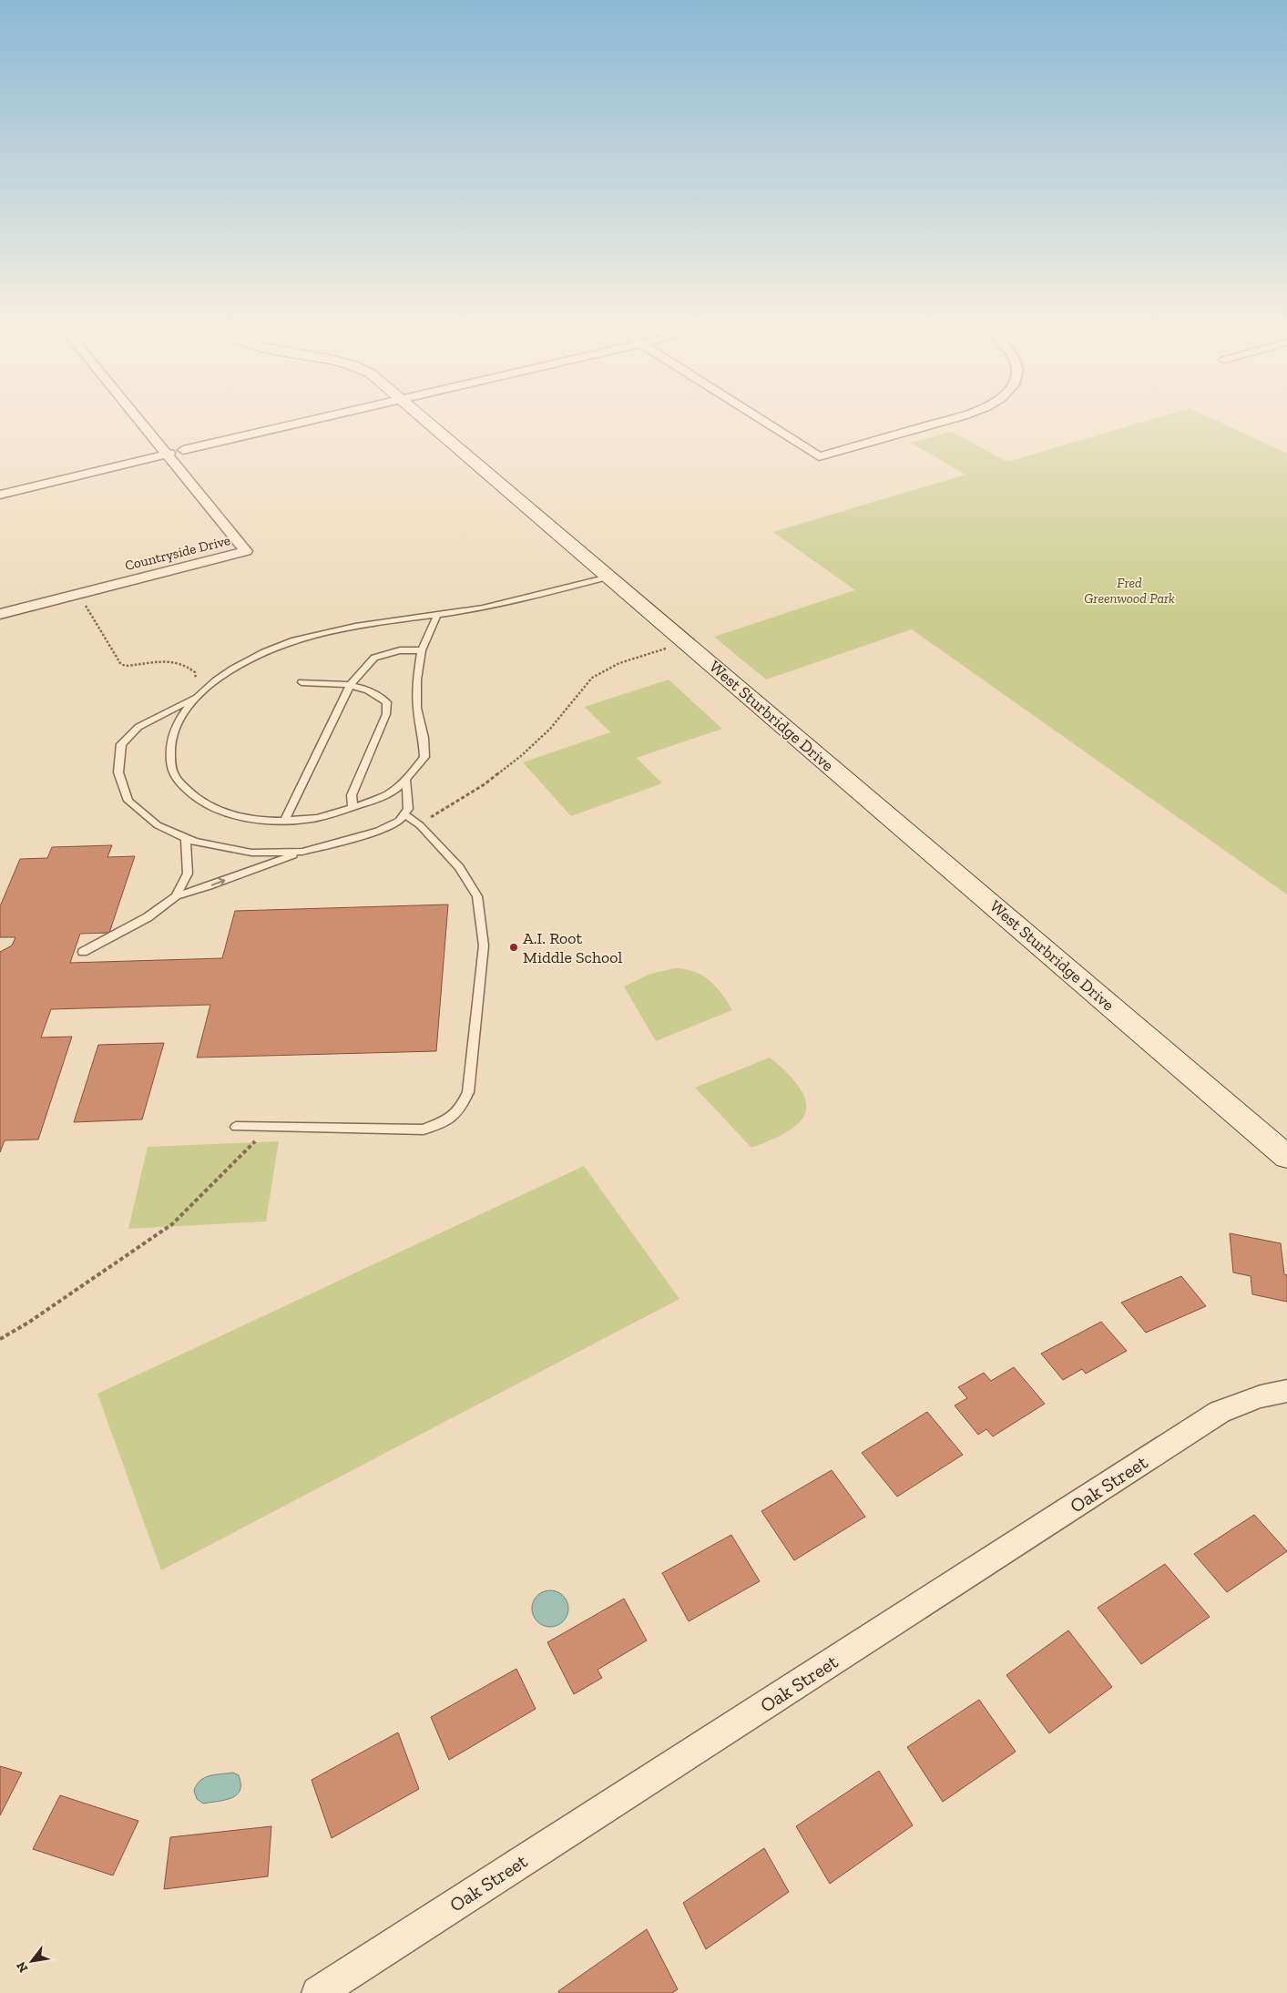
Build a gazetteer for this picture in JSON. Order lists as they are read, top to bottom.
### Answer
{
  "streets": {
    "street": ["Countryside Drive", "West Sturbridge Drive", "Oak Street"]
  },
  "parks": ["Fred Greenwood Park"],
  "places": ["A.I. Root Middle School"],
  "north": "bottom left"
}
